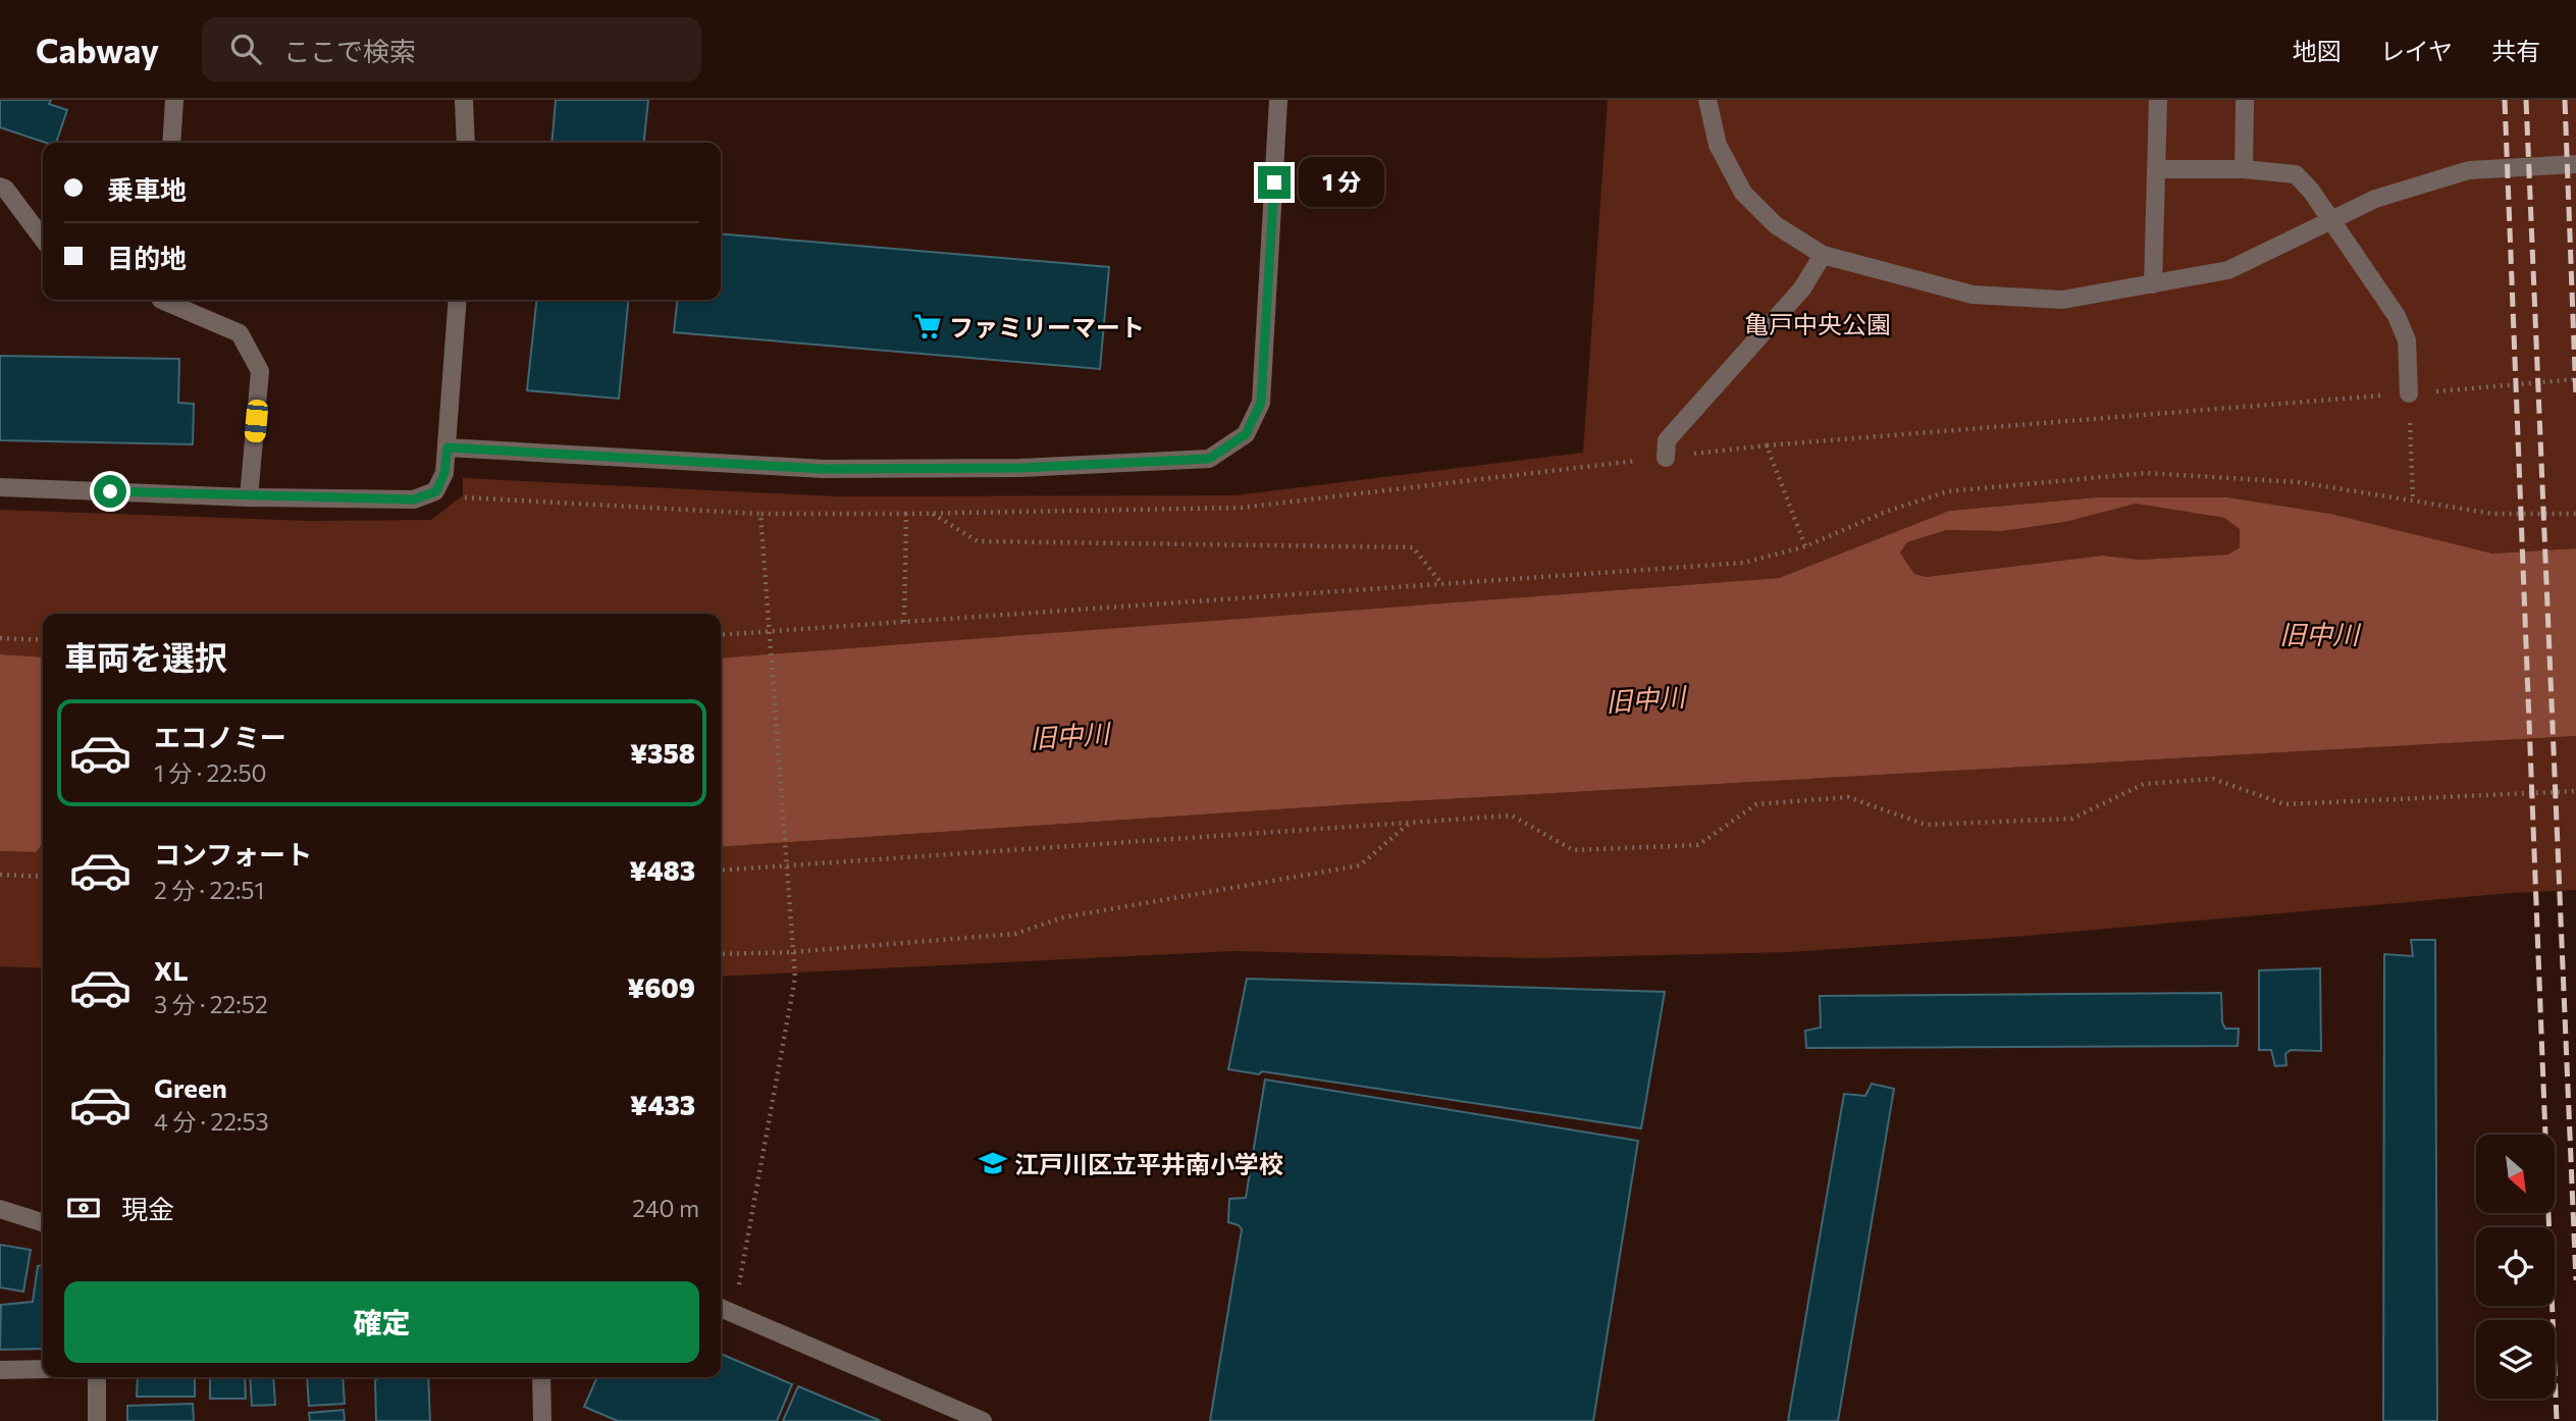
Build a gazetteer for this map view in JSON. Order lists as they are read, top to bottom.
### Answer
{
  "water": ["旧中川"],
  "parks": ["亀戸中央公園"],
  "places": {
    "supermarket": ["ファミリーマート"],
    "school or university": ["江戸川区立平井南小学校"]
  },
  "north": "bottom right",
  "page": {
    "header": "Cabway",
    "search": "ここで検索",
    "nav": ["地図", "レイヤ", "共有"],
    "banner": ["乗車地", "目的地"],
    "bubble": "1 分",
    "heading": "車両を選択",
    "list": [
      {
        "name": "エコノミー",
        "note": "1 分 · 22:50",
        "value": "¥358"
      },
      {
        "name": "コンフォート",
        "note": "2 分 · 22:51",
        "value": "¥483"
      },
      {
        "name": "XL",
        "note": "3 分 · 22:52",
        "value": "¥609"
      },
      {
        "name": "Green",
        "note": "4 分 · 22:53",
        "value": "¥433"
      }
    ],
    "pay": ["現金", "240 m"],
    "buttons": "確定"
  }
}
